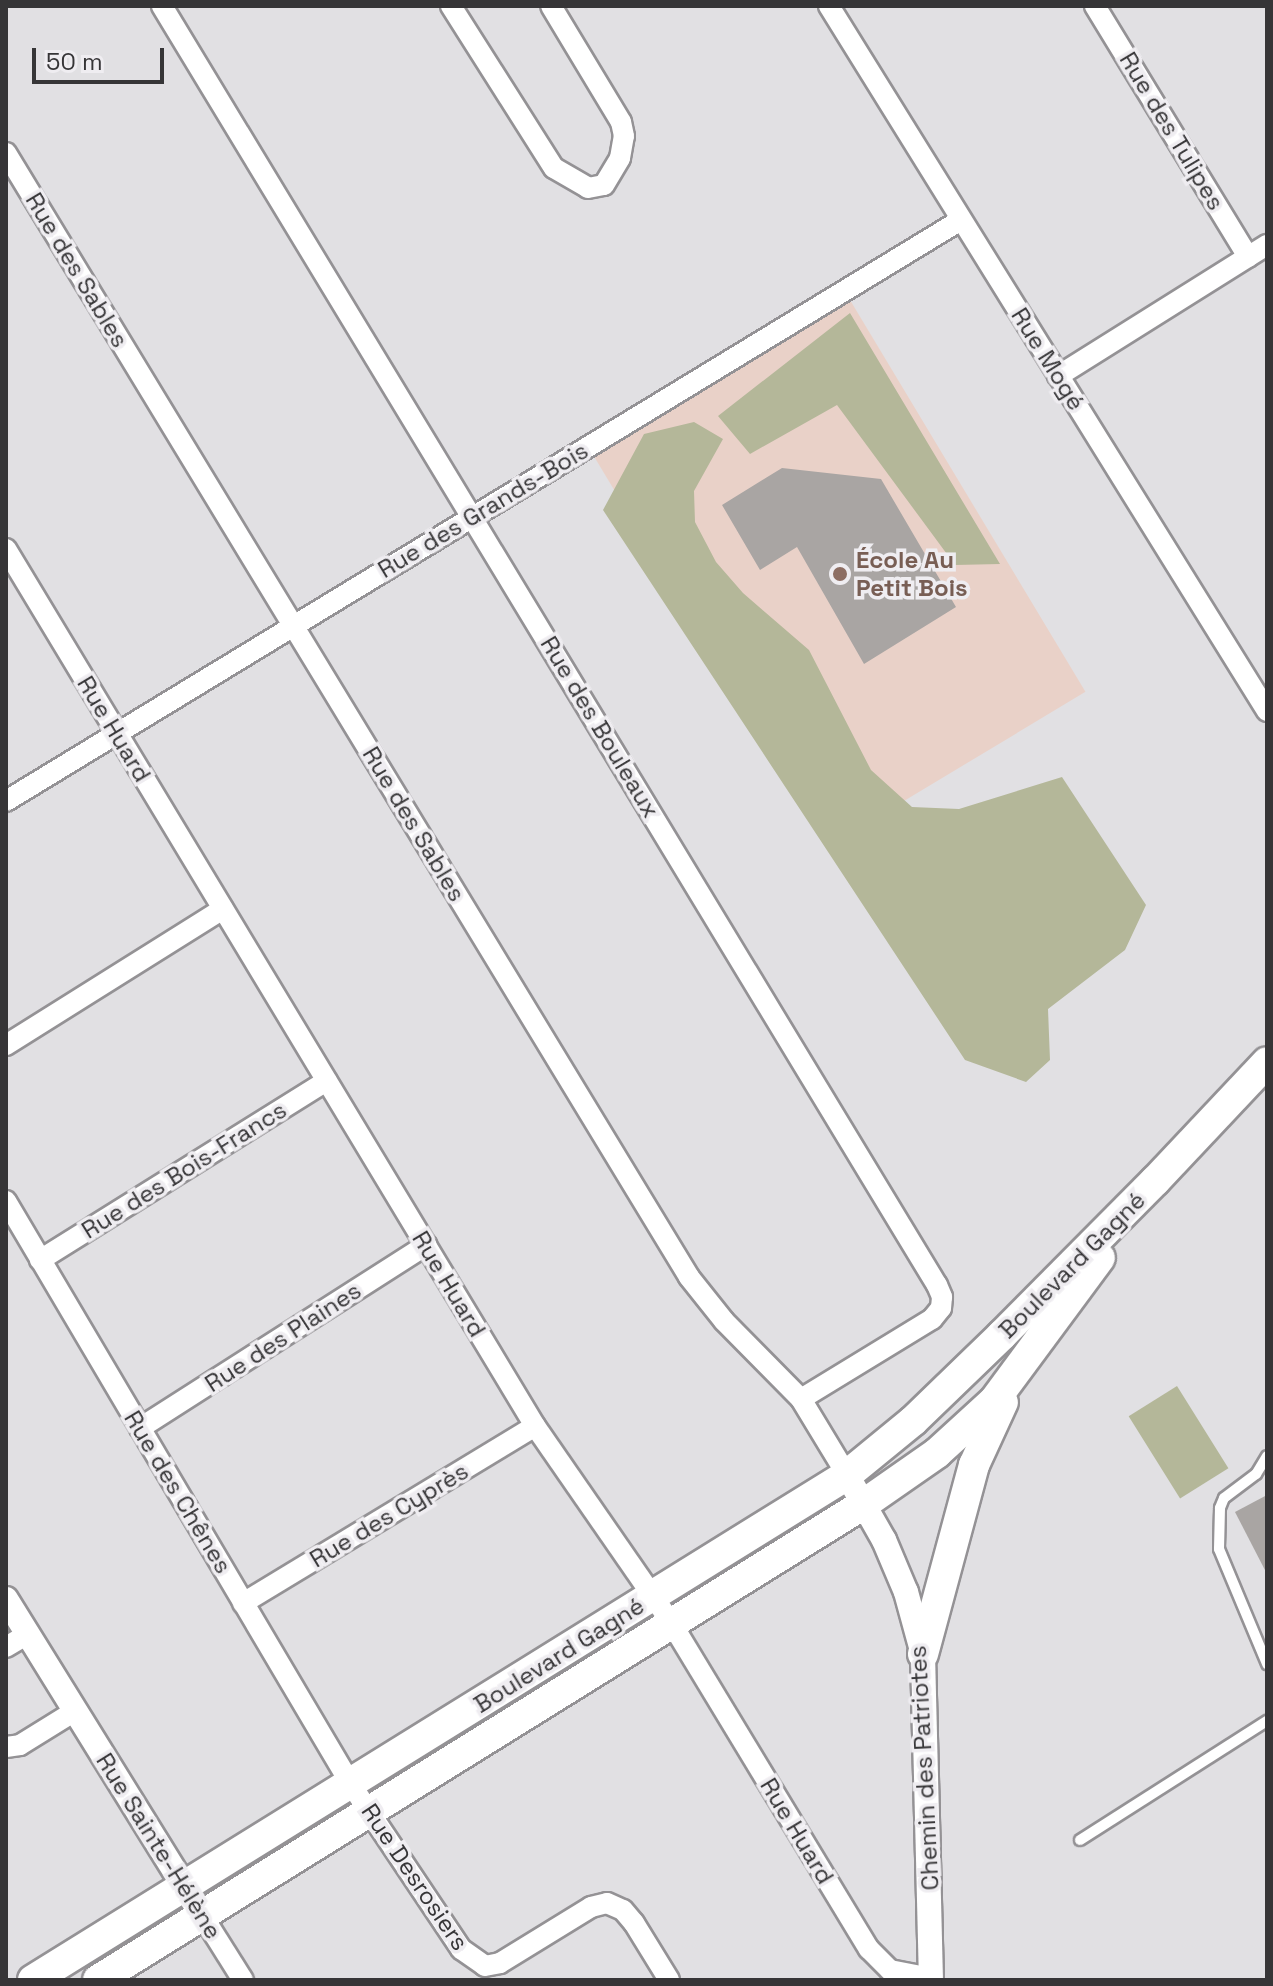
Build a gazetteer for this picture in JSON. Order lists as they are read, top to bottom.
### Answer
{
  "streets": {
    "main road": ["Boulevard Gagné"],
    "street": [
      "Rue des Tulipes",
      "Rue des Sables",
      "Rue Mogé",
      "Rue des Grands-Bois",
      "Rue des Bouleaux",
      "Rue Huard",
      "Rue des Bois-Francs",
      "Rue des Plaines",
      "Rue des Chênes",
      "Rue des Cyprès",
      "Chemin des Patriotes",
      "Rue Sainte-Hélène",
      "Rue Desrosiers"
    ]
  },
  "crossings": [
    ["Rue des Sables", "Rue des Grands-Bois"],
    ["Rue des Sables", "Rue des Bouleaux"],
    ["Rue des Sables", "Boulevard Gagné"],
    ["Rue des Sables", "Chemin des Patriotes"],
    ["Rue Mogé", "Rue des Grands-Bois"],
    ["Rue des Grands-Bois", "Rue des Bouleaux"],
    ["Rue des Grands-Bois", "Rue Huard"],
    ["Rue Huard", "Rue des Bois-Francs"],
    ["Rue Huard", "Boulevard Gagné"],
    ["Rue Huard", "Rue des Plaines"],
    ["Rue Huard", "Rue des Cyprès"],
    ["Rue Huard", "Chemin des Patriotes"],
    ["Rue des Bois-Francs", "Rue des Chênes"],
    ["Boulevard Gagné", "Rue des Chênes"],
    ["Boulevard Gagné", "Chemin des Patriotes"],
    ["Boulevard Gagné", "Rue Sainte-Hélène"],
    ["Boulevard Gagné", "Rue Desrosiers"],
    ["Rue des Plaines", "Rue des Chênes"],
    ["Rue des Chênes", "Rue des Cyprès"],
    ["Rue des Chênes", "Rue Desrosiers"]
  ],
  "places": ["École Au Petit Bois"],
  "scale_bar": "50 m"
}
